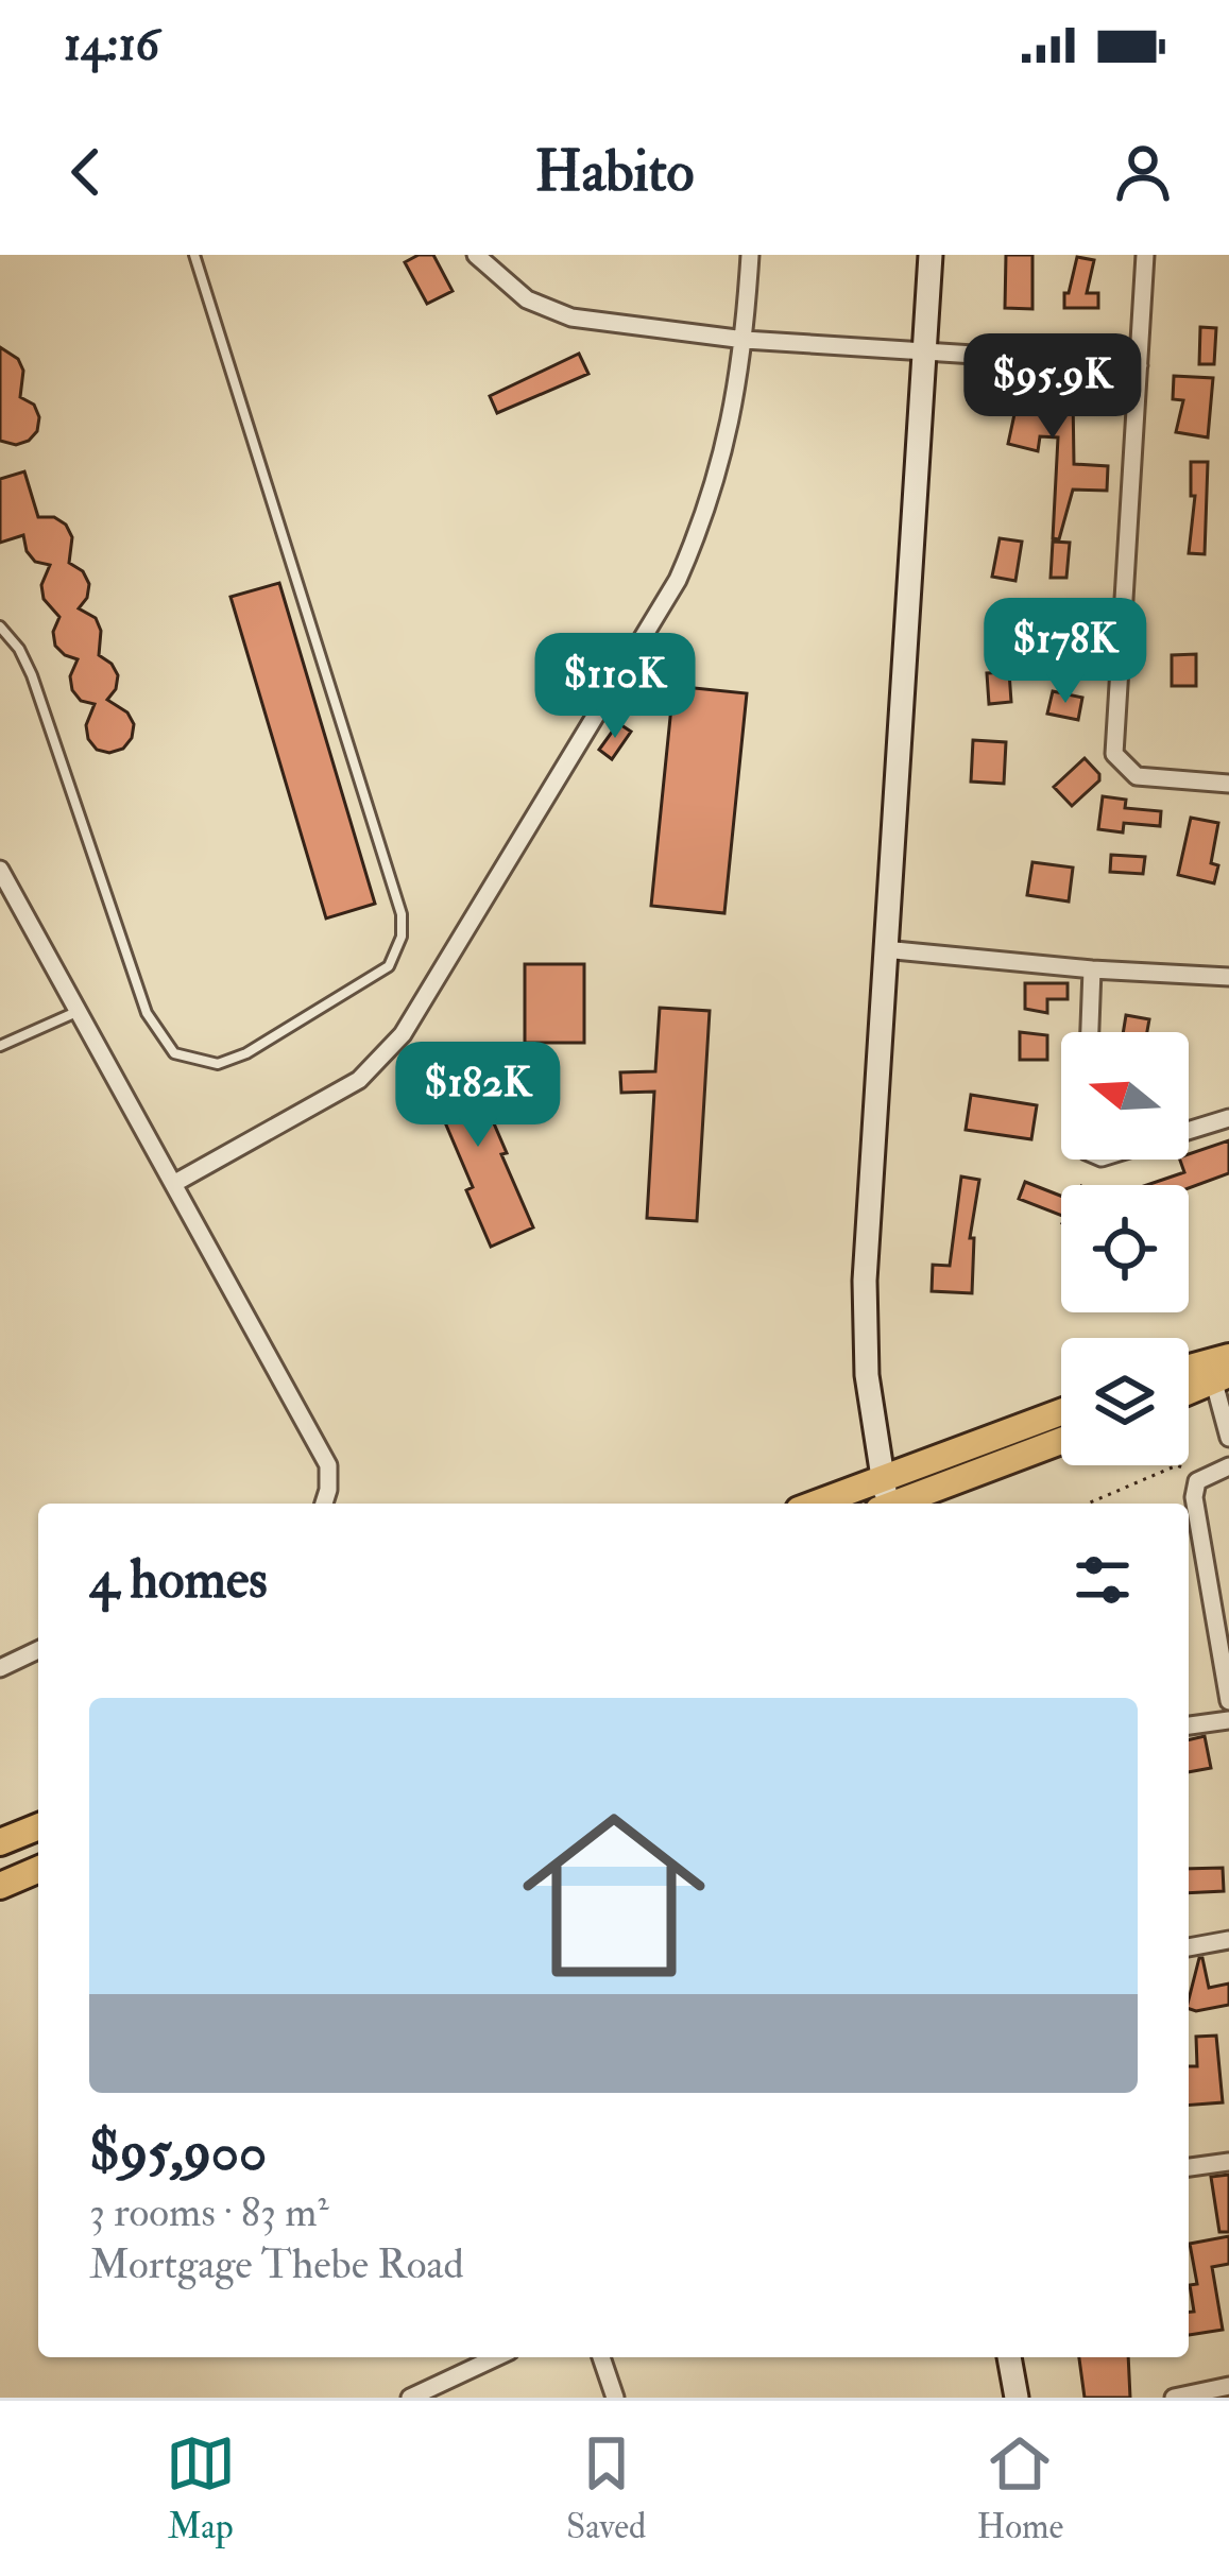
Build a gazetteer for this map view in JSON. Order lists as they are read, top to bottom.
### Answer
{
  "north": "left",
  "page": {
    "status": "14:16",
    "header": "Habito",
    "price": [
      "$95.9K",
      "$178K",
      "$110K",
      "$182K"
    ],
    "heading": "4 homes",
    "list": [
      {
        "name": "$95,900",
        "note": "3 rooms · 83 m² · Mortgage Thebe Road"
      }
    ],
    "tabs": ["Map", "Saved", "Home"]
  }
}
